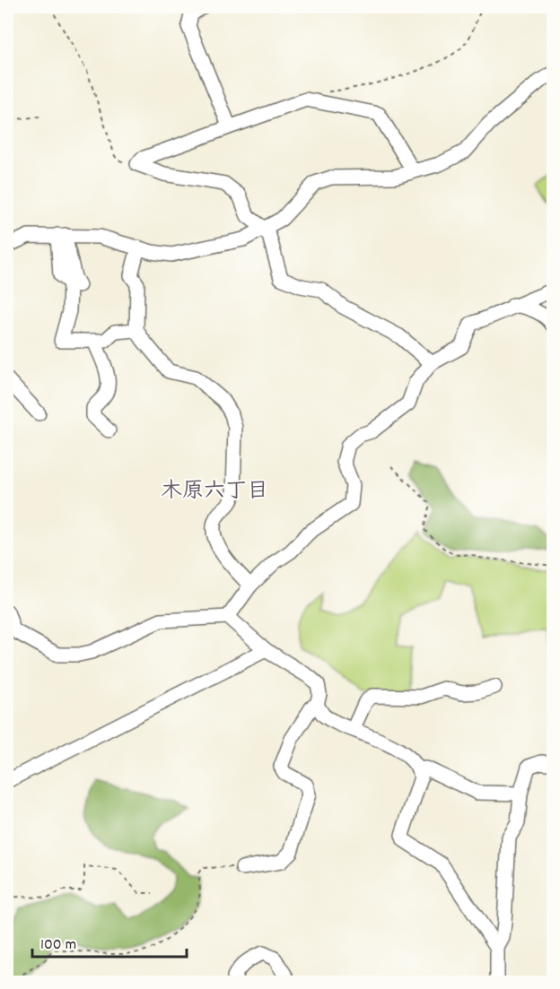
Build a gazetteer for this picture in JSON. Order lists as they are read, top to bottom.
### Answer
{
  "districts": ["木原六丁目"],
  "scale_bar": "100 m"
}
